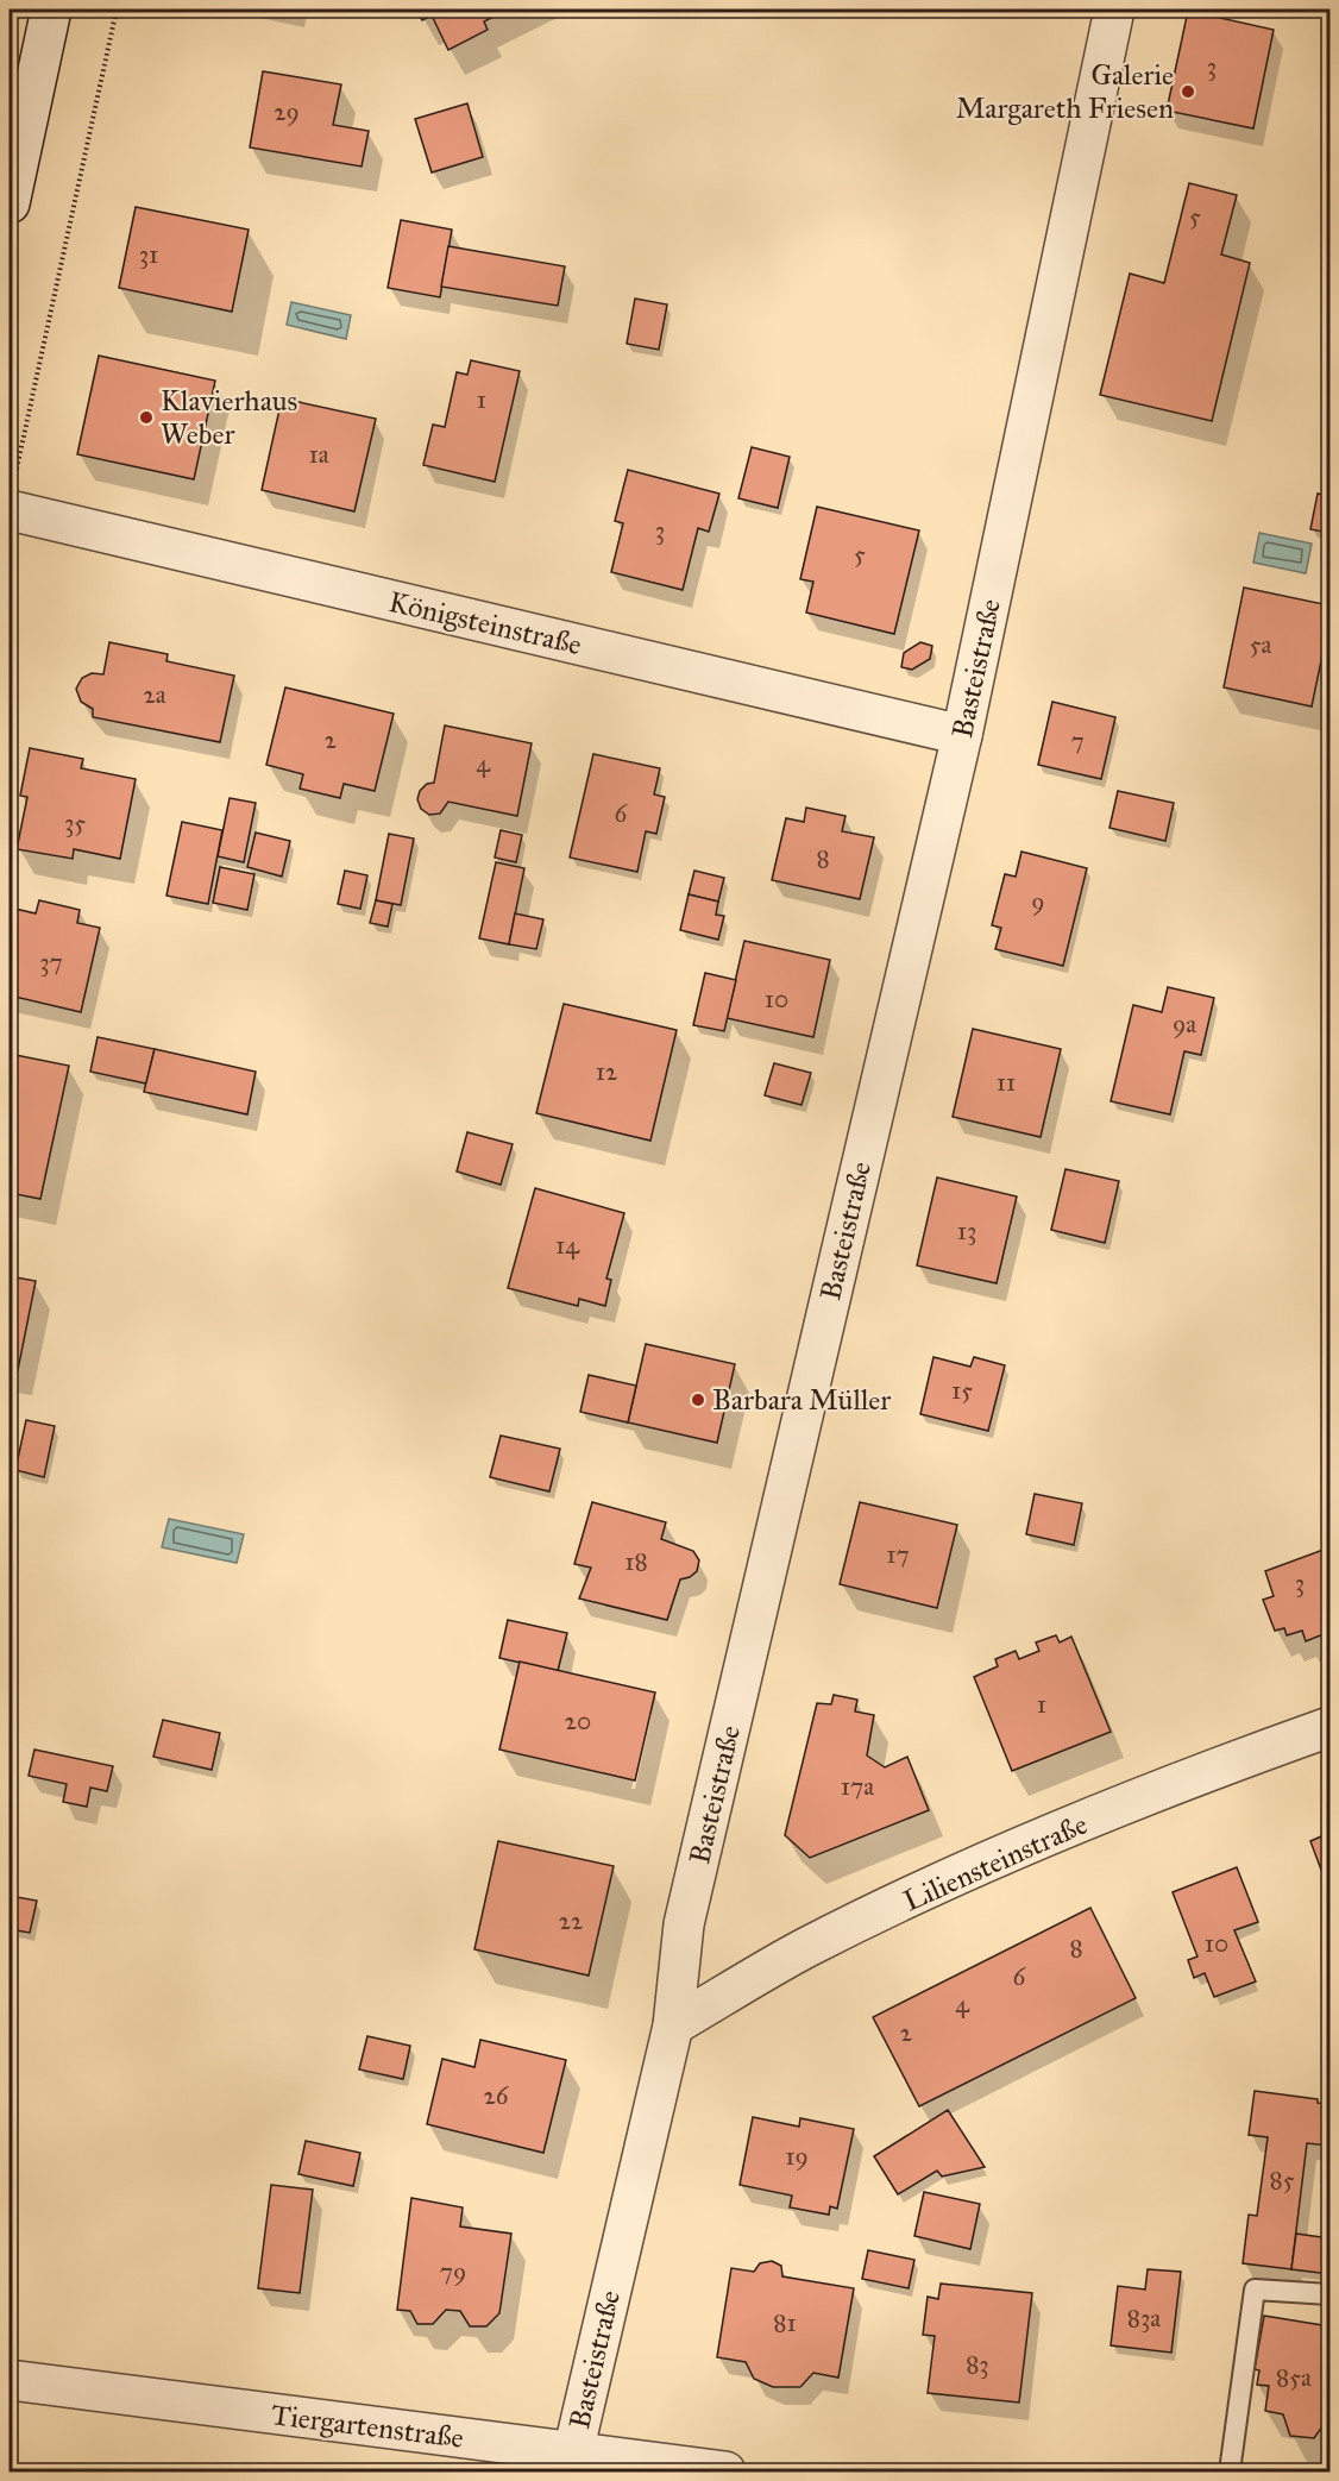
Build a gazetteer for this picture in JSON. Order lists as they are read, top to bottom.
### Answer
{
  "streets": {
    "street": [
      "Königsteinstraße",
      "Basteistraße",
      "Liliensteinstraße",
      "Tiergartenstraße"
    ]
  },
  "crossings": [
    ["Königsteinstraße", "Basteistraße"],
    ["Basteistraße", "Liliensteinstraße"],
    ["Basteistraße", "Tiergartenstraße"]
  ],
  "places": ["Galerie Margareth Friesen", "Klavierhaus Weber", "Barbara Müller"],
  "house_numbers": [
    "3",
    "29",
    "5",
    "31",
    "1",
    "1a",
    "3",
    "5",
    "5a",
    "2a",
    "2",
    "7",
    "4",
    "6",
    "35",
    "8",
    "9",
    "37",
    "10",
    "9a",
    "12",
    "11",
    "13",
    "14",
    "15",
    "17",
    "18",
    "3",
    "1",
    "20",
    "17a",
    "22",
    "10",
    "8",
    "6",
    "4",
    "2",
    "26",
    "19",
    "85",
    "79",
    "83a",
    "81",
    "83",
    "85a"
  ]
}
